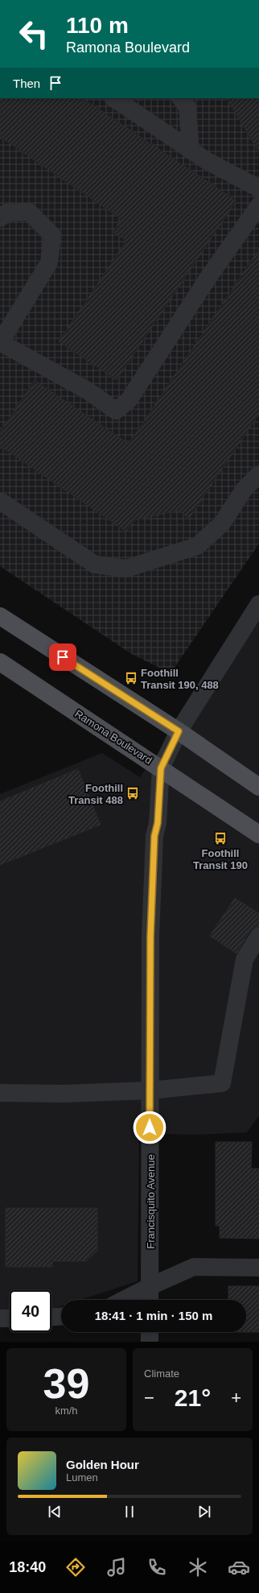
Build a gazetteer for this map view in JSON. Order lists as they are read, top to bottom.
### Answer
{
  "streets": {
    "main road": ["Ramona Boulevard"],
    "street": ["Francisquito Avenue"]
  },
  "crossings": [
    ["Ramona Boulevard", "Francisquito Avenue"]
  ],
  "places": {
    "bus stop": ["Foothill Transit 190, 488", "Foothill Transit 488", "Foothill Transit 190"]
  },
  "page": {
    "turn": ["110 m", "Ramona Boulevard"],
    "then": "Then",
    "limit": "40",
    "trip": "18:41 · 1 min · 150 m",
    "tile": [
      ["39", "km/h"],
      "Climate"
    ],
    "heat": ["−", "21°", "+"],
    "song": ["Golden Hour", "Lumen"],
    "tabs": "18:40"
  }
}
